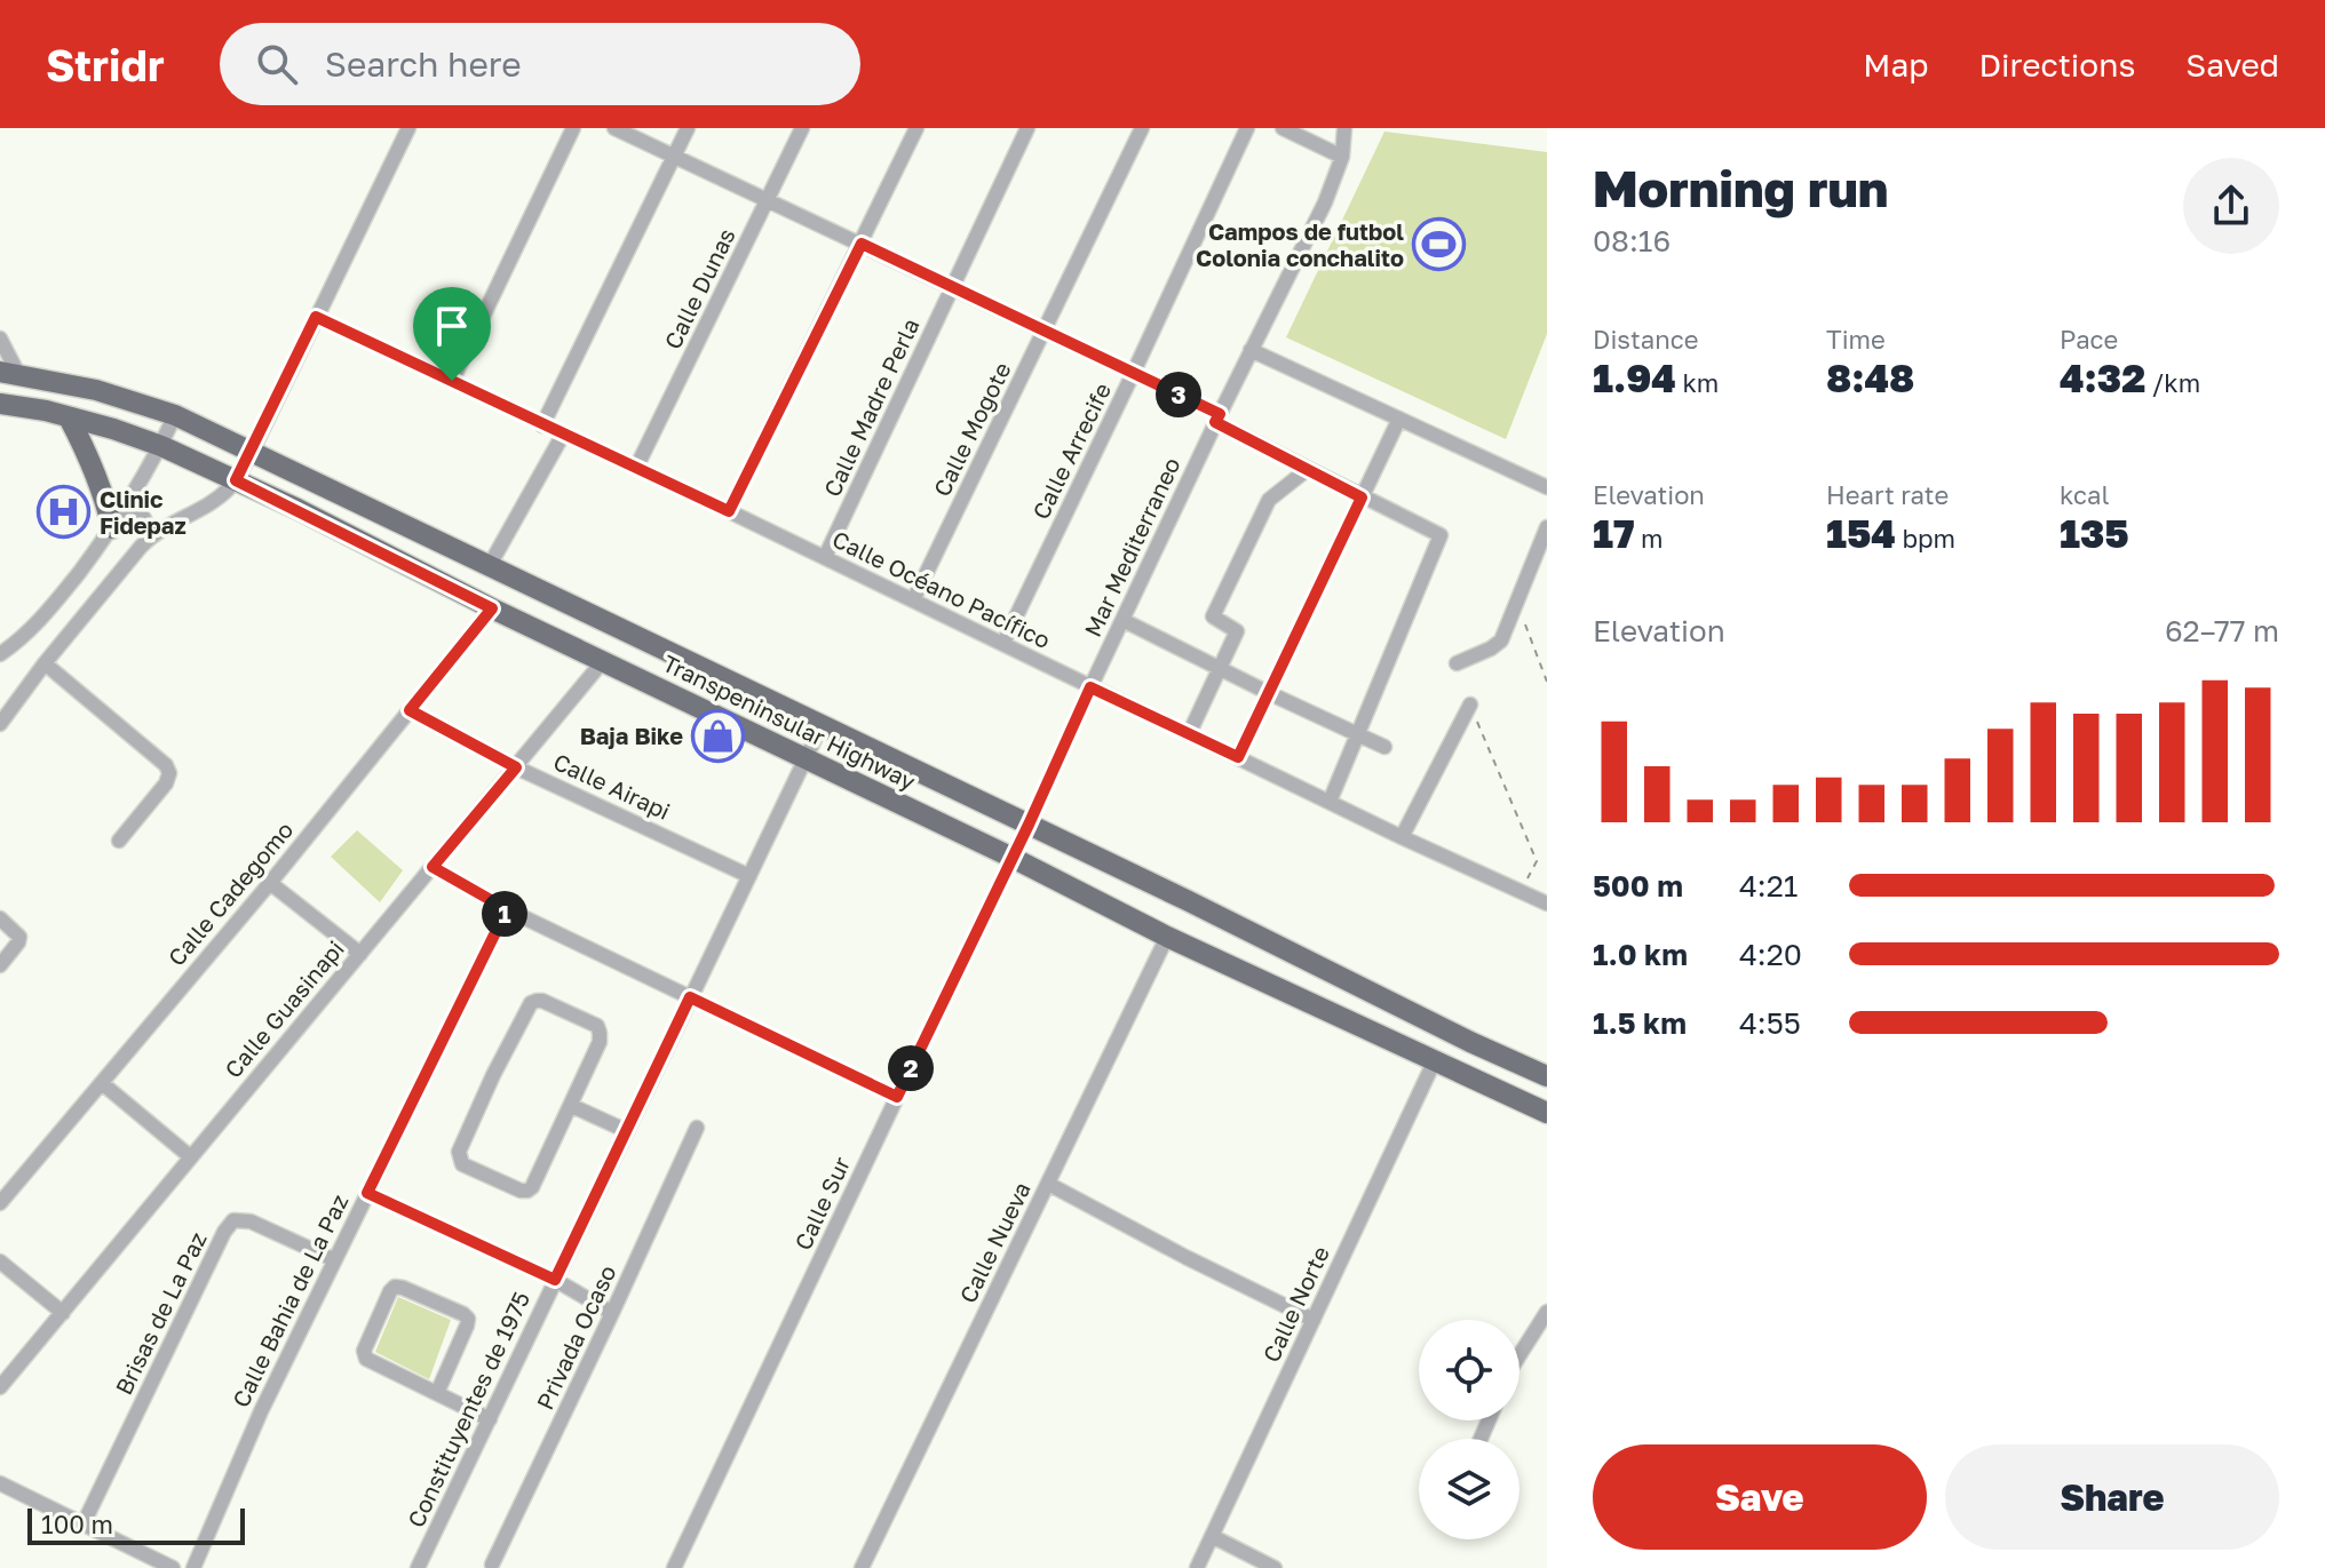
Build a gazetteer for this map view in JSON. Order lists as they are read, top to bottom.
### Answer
{
  "streets": {
    "main road": ["Transpeninsular Highway"],
    "street": [
      "Calle Dunas",
      "Calle Madre Perla",
      "Calle Mogote",
      "Calle Arrecife",
      "Mar Mediterraneo",
      "Calle Océano Pacífico",
      "Calle Airapi",
      "Calle Cadegomo",
      "Calle Guasinapi",
      "Calle Sur",
      "Calle Nueva",
      "Calle Bahia de La Paz",
      "Calle Norte",
      "Brisas de La Paz",
      "Privada Ocaso",
      "Constituyentes de 1975"
    ]
  },
  "crossings": [
    ["Calle Dunas", "Calle Océano Pacífico"],
    ["Calle Madre Perla", "Calle Océano Pacífico"],
    ["Calle Mogote", "Calle Océano Pacífico"],
    ["Calle Arrecife", "Calle Océano Pacífico"],
    ["Mar Mediterraneo", "Calle Océano Pacífico"],
    ["Mar Mediterraneo", "Transpeninsular Highway"],
    ["Mar Mediterraneo", "Calle Sur"],
    ["Transpeninsular Highway", "Calle Cadegomo"],
    ["Transpeninsular Highway", "Calle Guasinapi"],
    ["Transpeninsular Highway", "Calle Sur"],
    ["Transpeninsular Highway", "Calle Nueva"],
    ["Transpeninsular Highway", "Calle Norte"],
    ["Transpeninsular Highway", "Constituyentes de 1975"],
    ["Calle Airapi", "Calle Cadegomo"],
    ["Calle Airapi", "Calle Guasinapi"],
    ["Calle Airapi", "Constituyentes de 1975"],
    ["Calle Bahia de La Paz", "Brisas de La Paz"]
  ],
  "places": {
    "sports": ["Campos de futbol Colonia conchalito"],
    "hospital": ["Clinic Fidepaz"],
    "shop": ["Baja Bike"]
  },
  "scale_bar": "100 m",
  "page": {
    "header": "Stridr",
    "search": "Search here",
    "nav": ["Map", "Directions", "Saved"],
    "heading": ["Morning run", "08:16"],
    "stats": [
      ["Distance", "1.94 km"],
      ["Time", "8:48"],
      ["Pace", "4:32 /km"],
      ["Elevation", "17 m"],
      ["Heart rate", "154 bpm"],
      ["kcal", "135"]
    ],
    "pins": ["3", "1", "2"],
    "chart": ["Elevation", "62–77 m"],
    "list": [
      {
        "name": "500 m",
        "note": "4:21"
      },
      {
        "name": "1.0 km",
        "note": "4:20"
      },
      {
        "name": "1.5 km",
        "note": "4:55"
      }
    ],
    "buttons": ["Save", "Share"],
    "scale": "100 m"
  }
}
